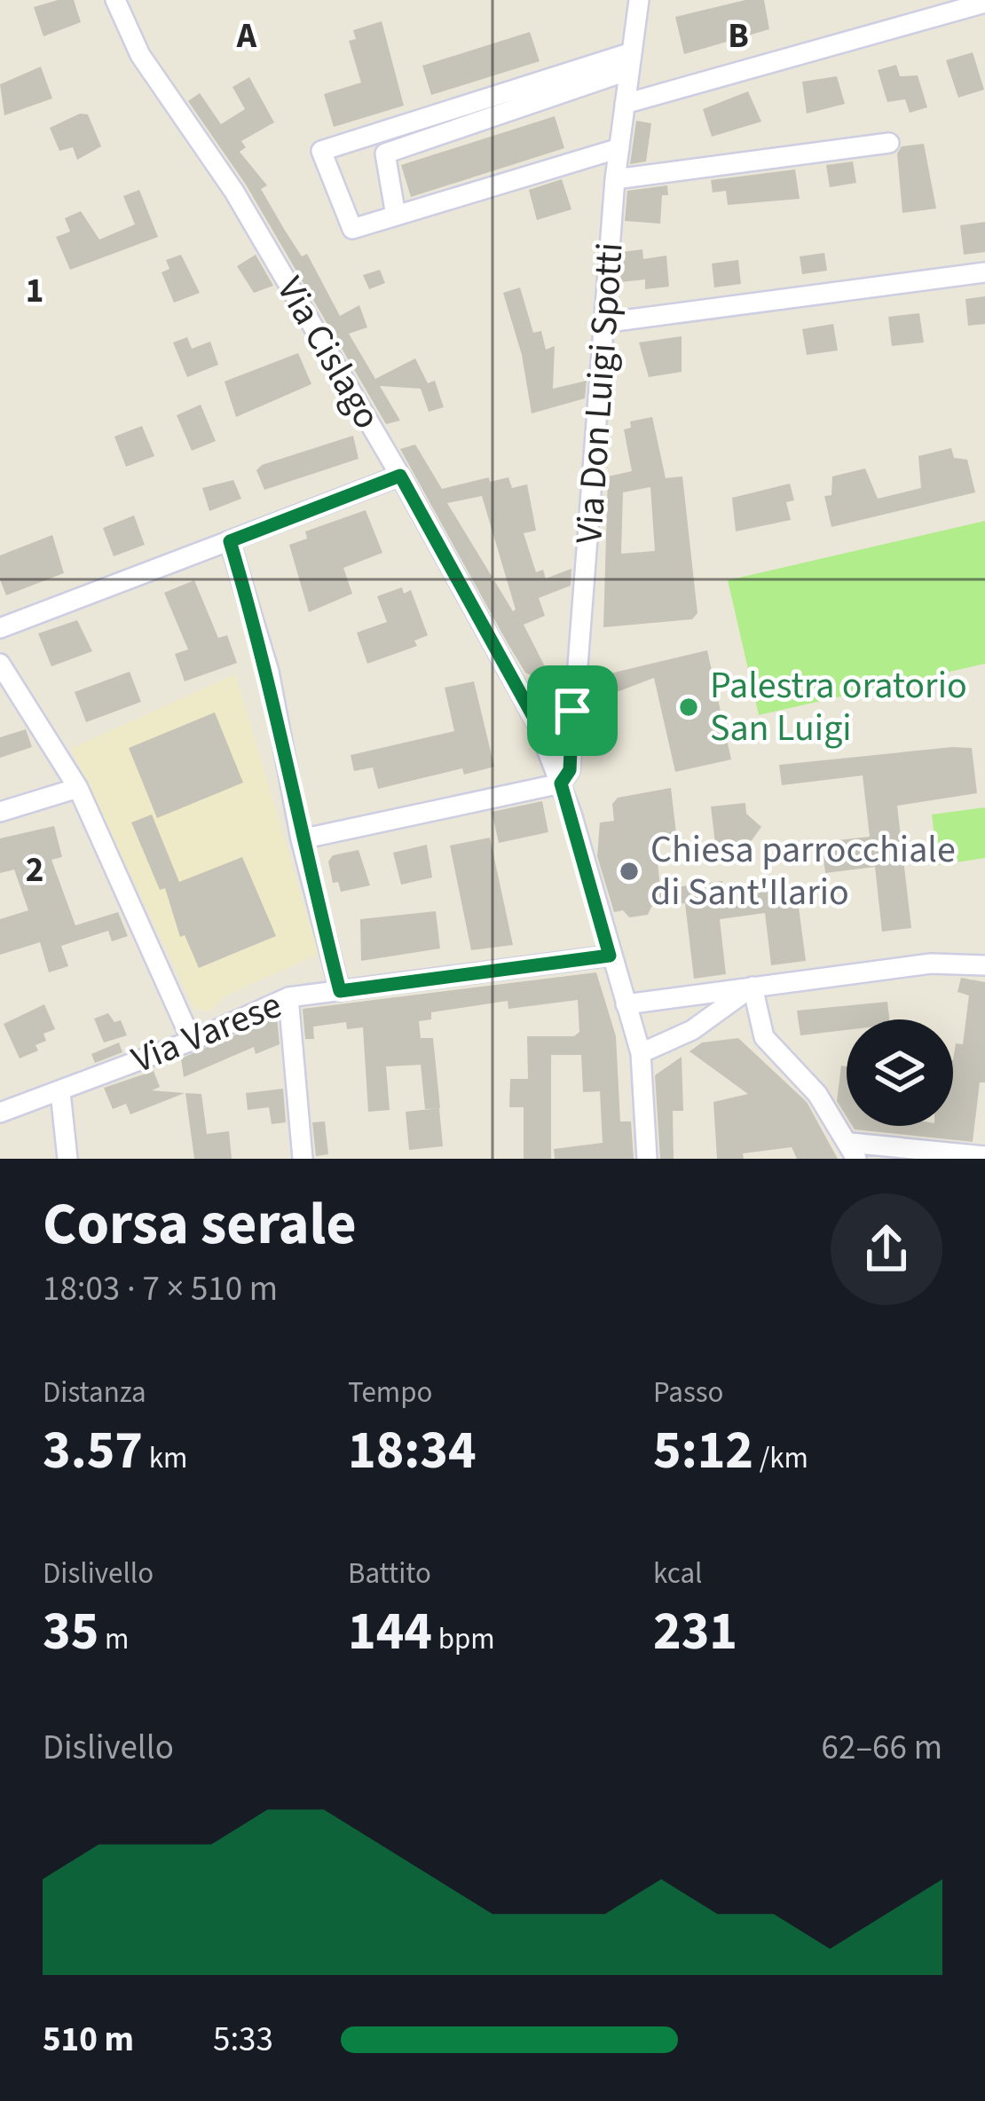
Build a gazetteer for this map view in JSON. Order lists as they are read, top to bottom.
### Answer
{
  "streets": {
    "street": ["Via Cislago", "Via Don Luigi Spotti", "Via Varese"]
  },
  "crossings": [
    ["Via Cislago", "Via Don Luigi Spotti"],
    ["Via Cislago", "Via Varese"]
  ],
  "places": ["Palestra oratorio San Luigi", "Chiesa parrocchiale di Sant'Ilario"],
  "page": {
    "heading": ["Corsa serale", "18:03 · 7 × 510 m"],
    "stats": [
      ["Distanza", "3.57 km"],
      ["Tempo", "18:34"],
      ["Passo", "5:12 /km"],
      ["Dislivello", "35 m"],
      ["Battito", "144 bpm"],
      ["kcal", "231"]
    ],
    "chart": ["Dislivello", "62–66 m"],
    "list": [
      {
        "name": "510 m",
        "note": "5:33"
      }
    ]
  },
  "grid": {
    "columns": ["A", "B"],
    "rows": ["1", "2"]
  }
}
